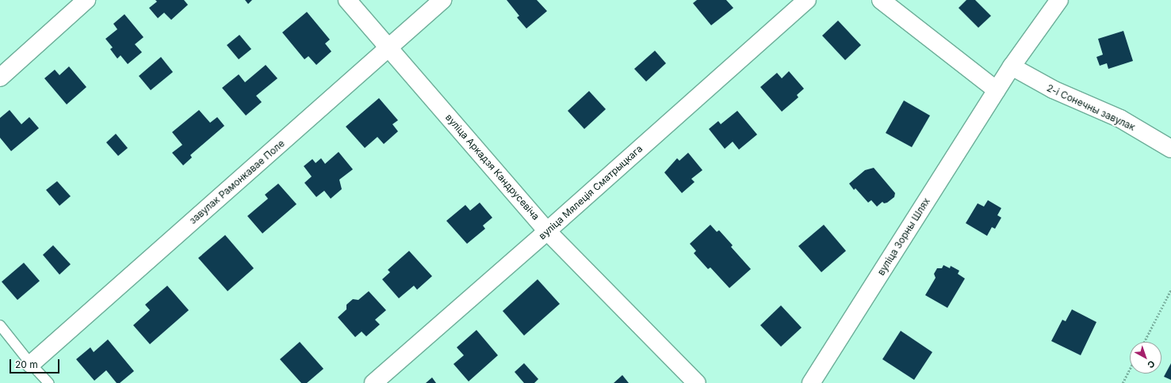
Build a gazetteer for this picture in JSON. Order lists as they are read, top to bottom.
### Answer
{
  "streets": {
    "street": [
      "2-і Сонечны завулак",
      "вуліца Аркадзя Кандрусевіча",
      "завулак Рамонкавае Поле",
      "вуліца Мялеція Сматрыцкага",
      "вуліца Зорны Шлях"
    ]
  },
  "crossings": [
    ["2-і Сонечны завулак", "вуліца Зорны Шлях"],
    ["вуліца Аркадзя Кандрусевіча", "завулак Рамонкавае Поле"],
    ["вуліца Аркадзя Кандрусевіча", "вуліца Мялеція Сматрыцкага"]
  ],
  "scale_bar": "20 m",
  "north": "bottom right"
}
